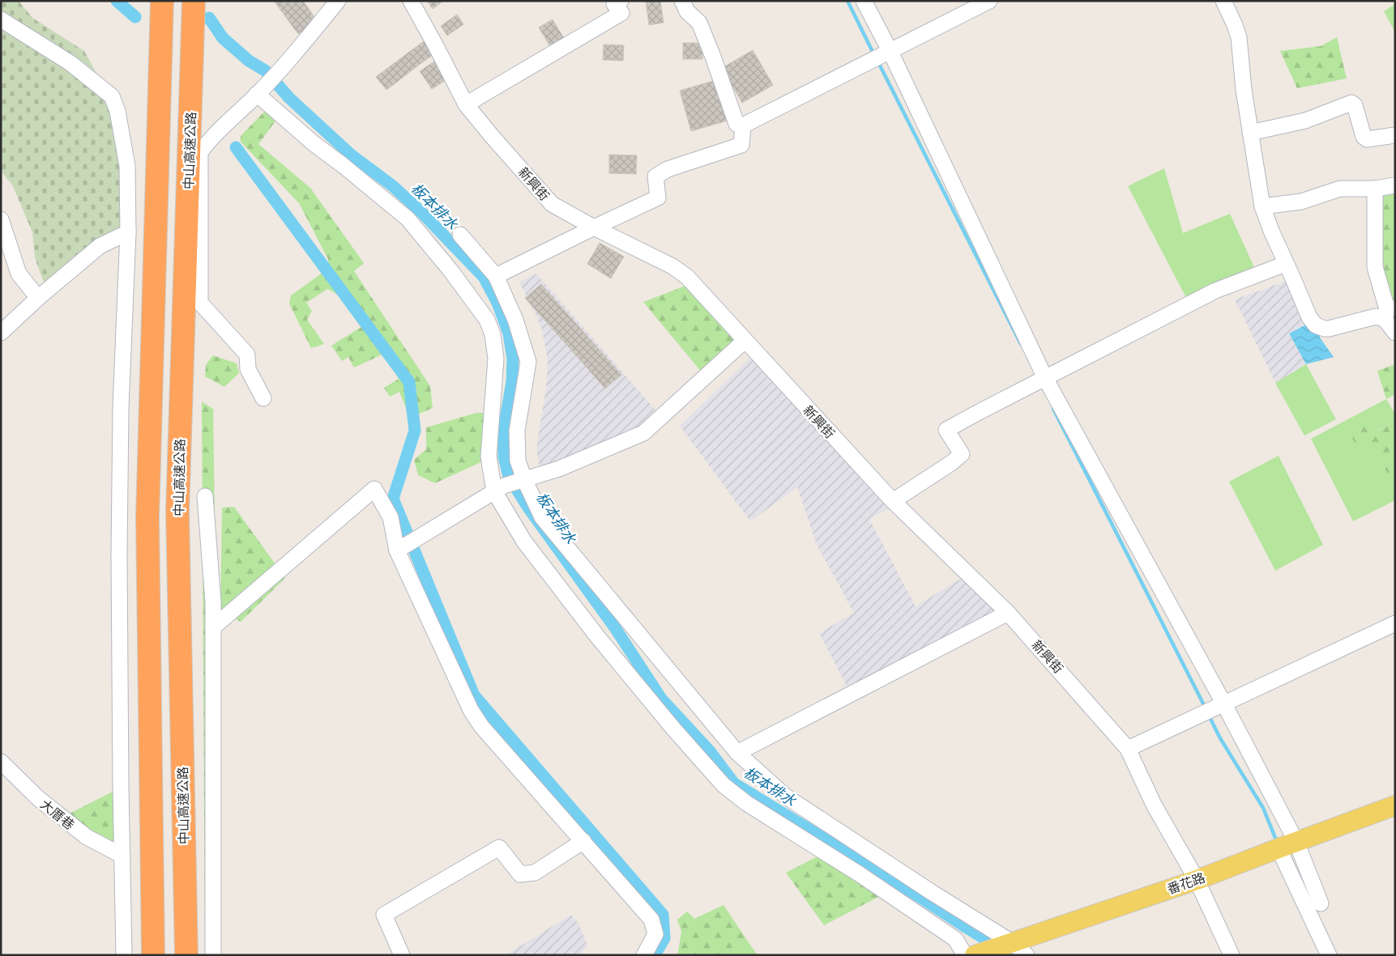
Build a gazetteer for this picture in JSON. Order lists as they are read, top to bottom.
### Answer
{
  "streets": {
    "highway": ["中山高速公路"],
    "main road": ["番花路"],
    "street": ["新興街", "大厝巷"]
  },
  "crossings": [
    ["新興街", "番花路"]
  ],
  "water": ["板本排水"]
}
